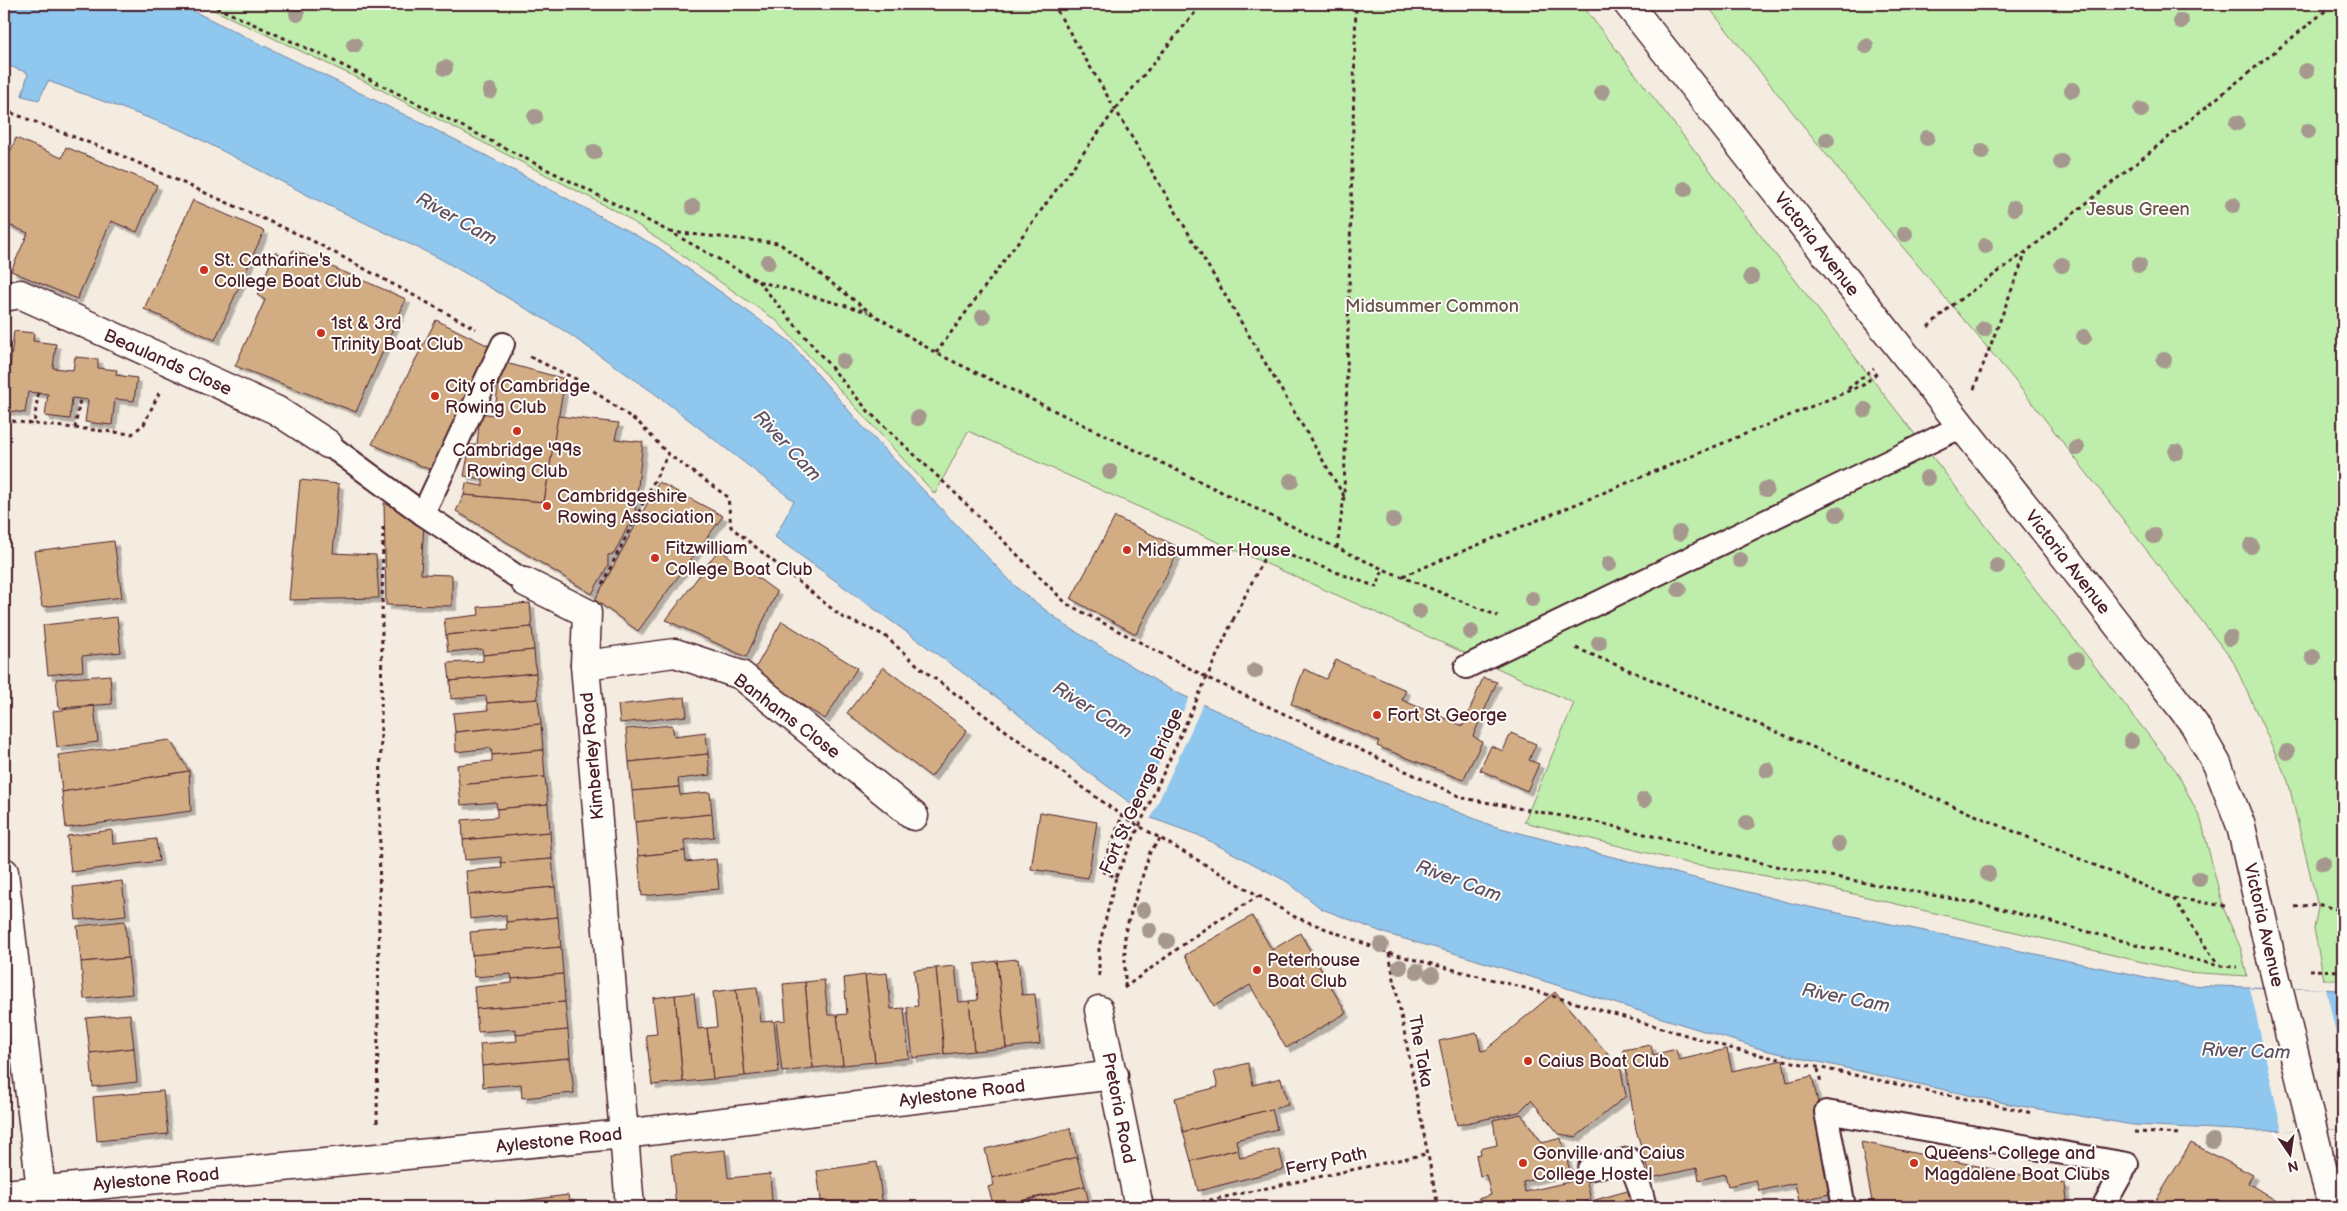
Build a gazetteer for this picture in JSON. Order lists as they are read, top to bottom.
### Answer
{
  "streets": {
    "street": [
      "Victoria Avenue",
      "Beaulands Close",
      "Banhams Close",
      "Kimberley Road",
      "Aylestone Road",
      "Pretoria Road"
    ],
    "path": ["Fort St George Bridge", "The Taka", "Ferry Path"]
  },
  "crossings": [
    ["Banhams Close", "Kimberley Road"],
    ["Kimberley Road", "Aylestone Road"],
    ["Fort St George Bridge", "Pretoria Road"],
    ["The Taka", "Ferry Path"],
    ["Aylestone Road", "Pretoria Road"]
  ],
  "water": ["River Cam"],
  "parks": ["Jesus Green", "Midsummer Common"],
  "places": [
    "St. Catharine's College Boat Club",
    "1st & 3rd Trinity Boat Club",
    "City of Cambridge Rowing Club",
    "Cambridge '99s Rowing Club",
    "Cambridgeshire Rowing Association",
    "Midsummer House",
    "Fitzwilliam College Boat Club",
    "Fort St George",
    "Peterhouse Boat Club",
    "Caius Boat Club",
    "Gonville and Caius College Hostel",
    "Queens' College and Magdalene Boat Clubs"
  ],
  "north": "bottom"
}
